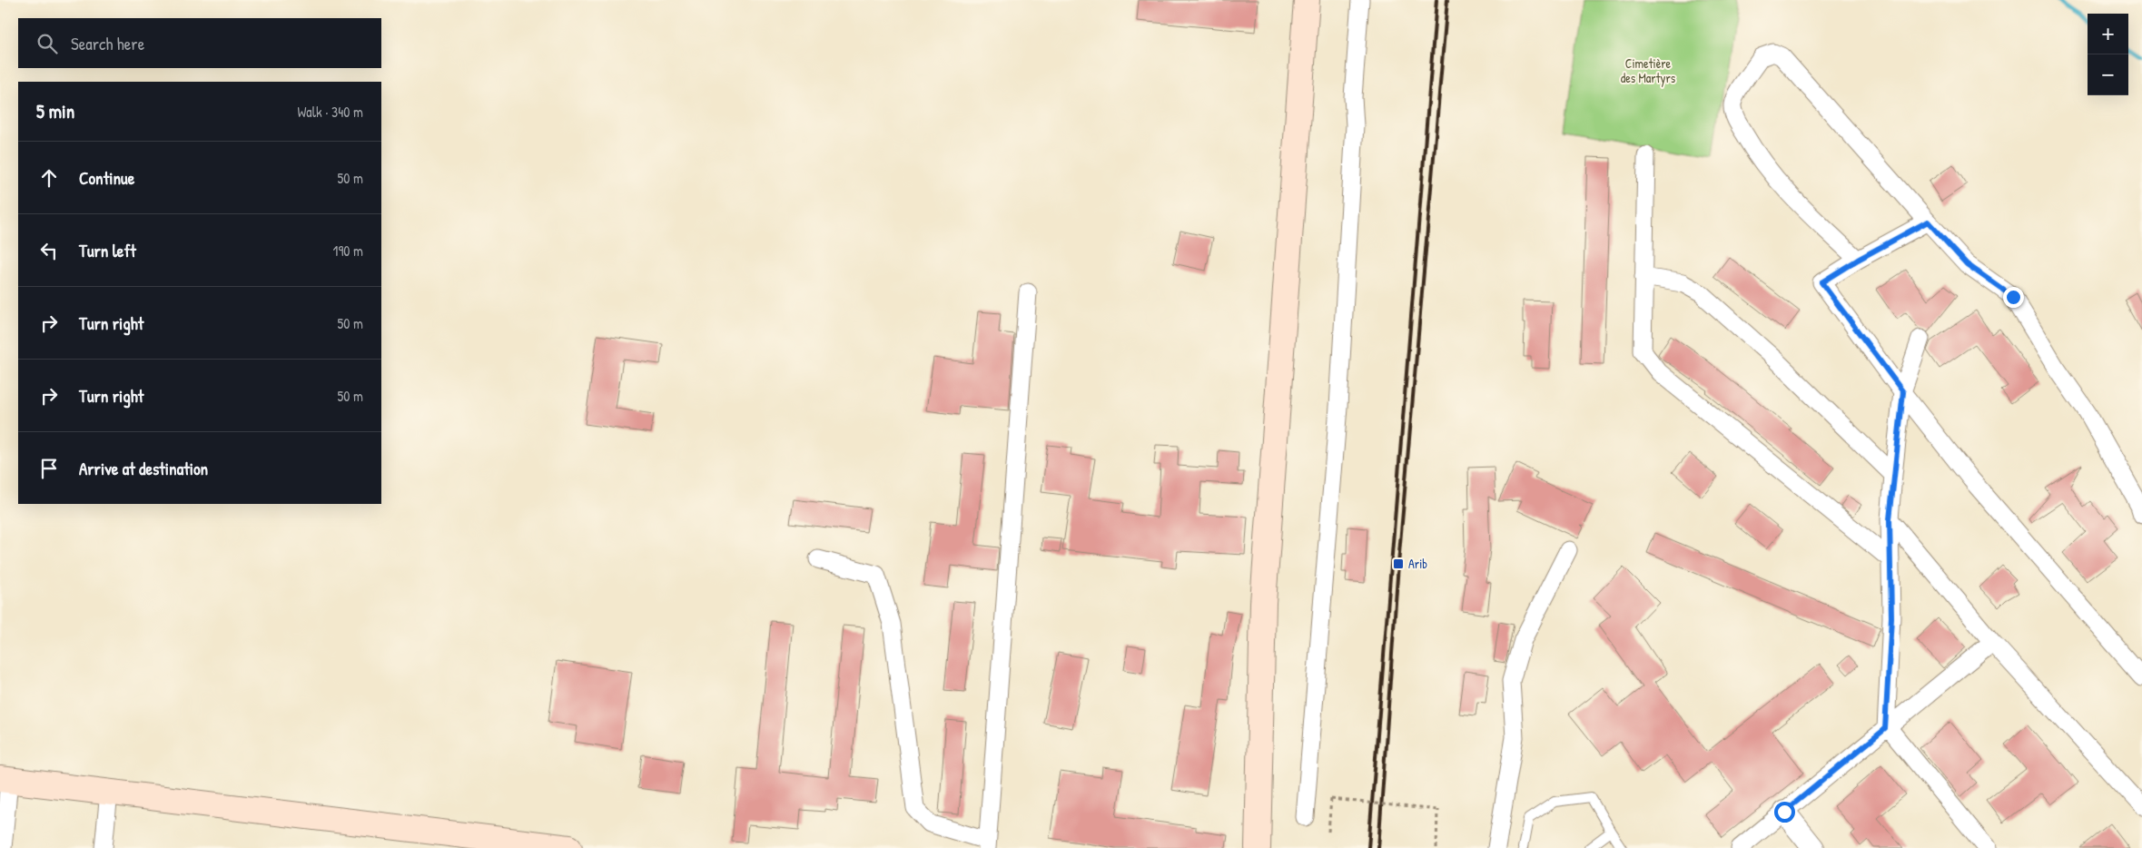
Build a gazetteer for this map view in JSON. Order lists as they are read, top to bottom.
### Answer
{
  "parks": ["Cimetière des Martyrs"],
  "places": {
    "transit": ["Arib"]
  },
  "page": {
    "map_buttons": ["+", "−"],
    "search": "Search here",
    "heading": ["5 min", "Walk · 340 m"],
    "list": [
      ["Continue", "50 m"],
      ["Turn left", "190 m"],
      ["Turn right", "50 m"],
      ["Turn right", "50 m"],
      "Arrive at destination"
    ]
  }
}
